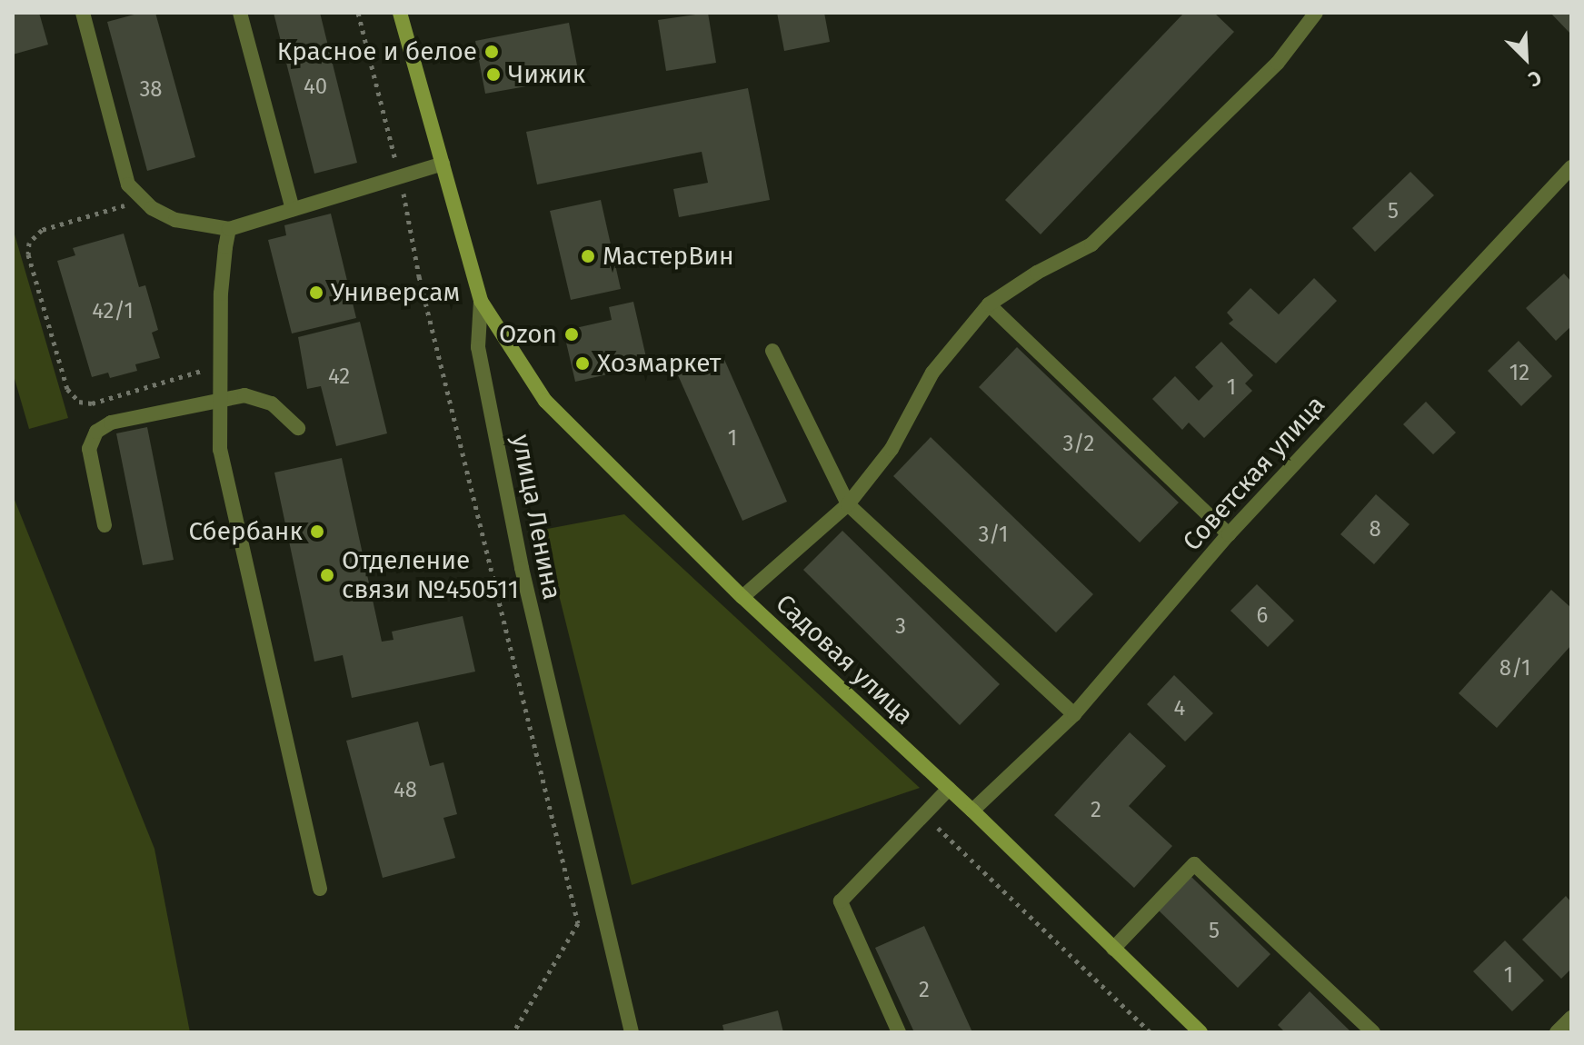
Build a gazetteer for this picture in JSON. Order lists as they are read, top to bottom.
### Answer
{
  "streets": {
    "main road": ["улица Ленина", "Садовая улица"],
    "street": ["Советская улица"]
  },
  "crossings": [
    ["Советская улица", "Садовая улица"],
    ["улица Ленина", "Садовая улица"]
  ],
  "places": [
    "Красное и белое",
    "Чижик",
    "МастерВин",
    "Универсам",
    "Ozon",
    "Хозмаркет",
    "Сбербанк",
    "Отделение связи №450511"
  ],
  "house_numbers": [
    "40",
    "38",
    "5",
    "42/1",
    "12",
    "42",
    "1",
    "1",
    "3/2",
    "8",
    "3/1",
    "6",
    "3",
    "8/1",
    "4",
    "48",
    "2",
    "5",
    "1",
    "2"
  ],
  "north": "bottom right"
}
